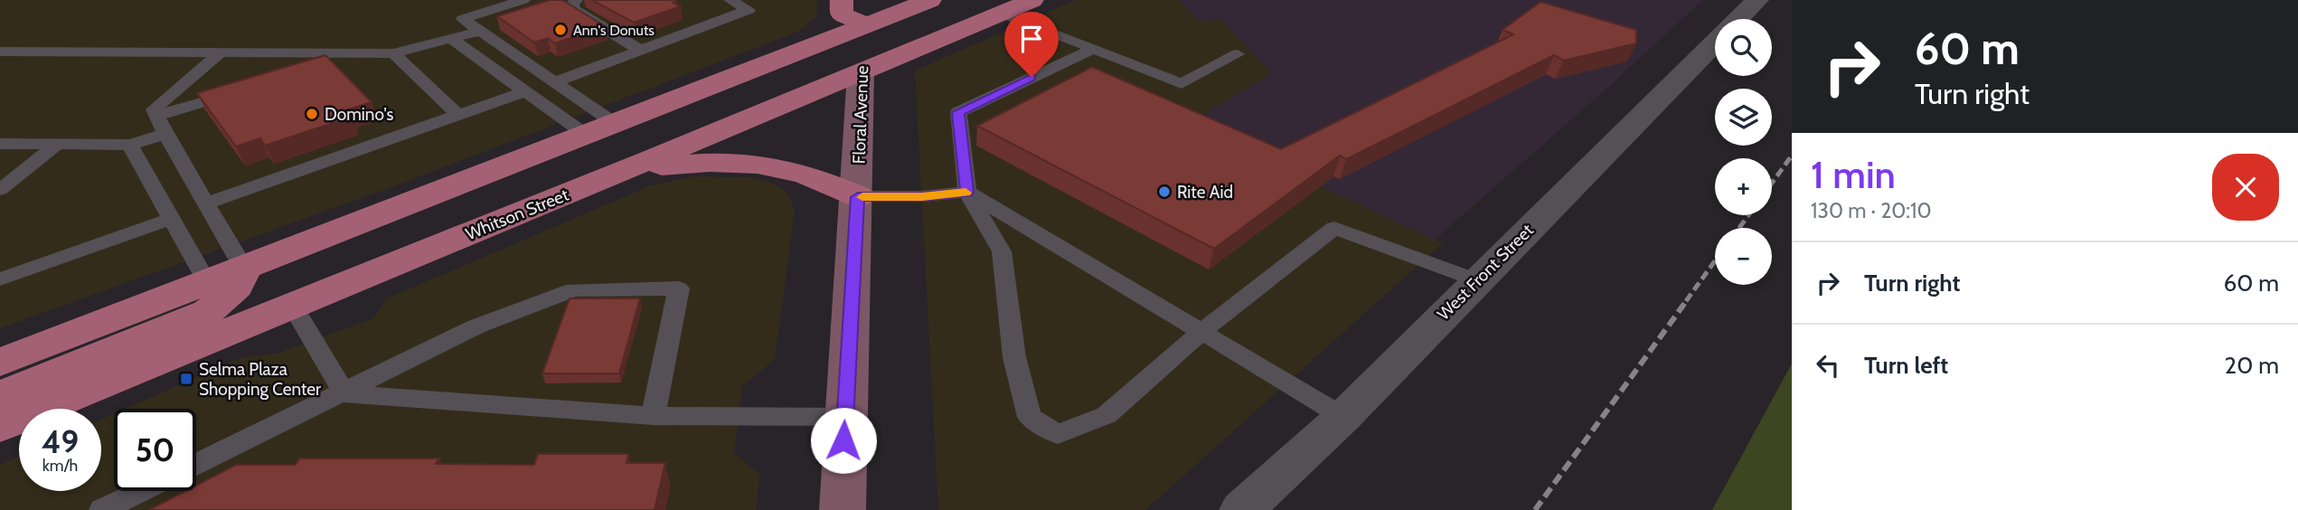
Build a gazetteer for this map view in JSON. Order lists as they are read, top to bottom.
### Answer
{
  "streets": {
    "main road": ["Floral Avenue", "Whitson Street"],
    "street": ["West Front Street"]
  },
  "crossings": [
    ["Floral Avenue", "Whitson Street"]
  ],
  "places": {
    "other": ["Ann's Donuts", "Domino's", "Rite Aid"],
    "transit": ["Selma Plaza Shopping Center"]
  },
  "page": {
    "turn": ["60 m", "Turn right"],
    "map_buttons": ["+", "−"],
    "heading": ["1 min", "130 m · 20:10"],
    "list": [
      {
        "name": "Turn right",
        "value": "60 m"
      },
      {
        "name": "Turn left",
        "value": "20 m"
      }
    ],
    "speed": "49 km/h",
    "limit": "50"
  }
}
